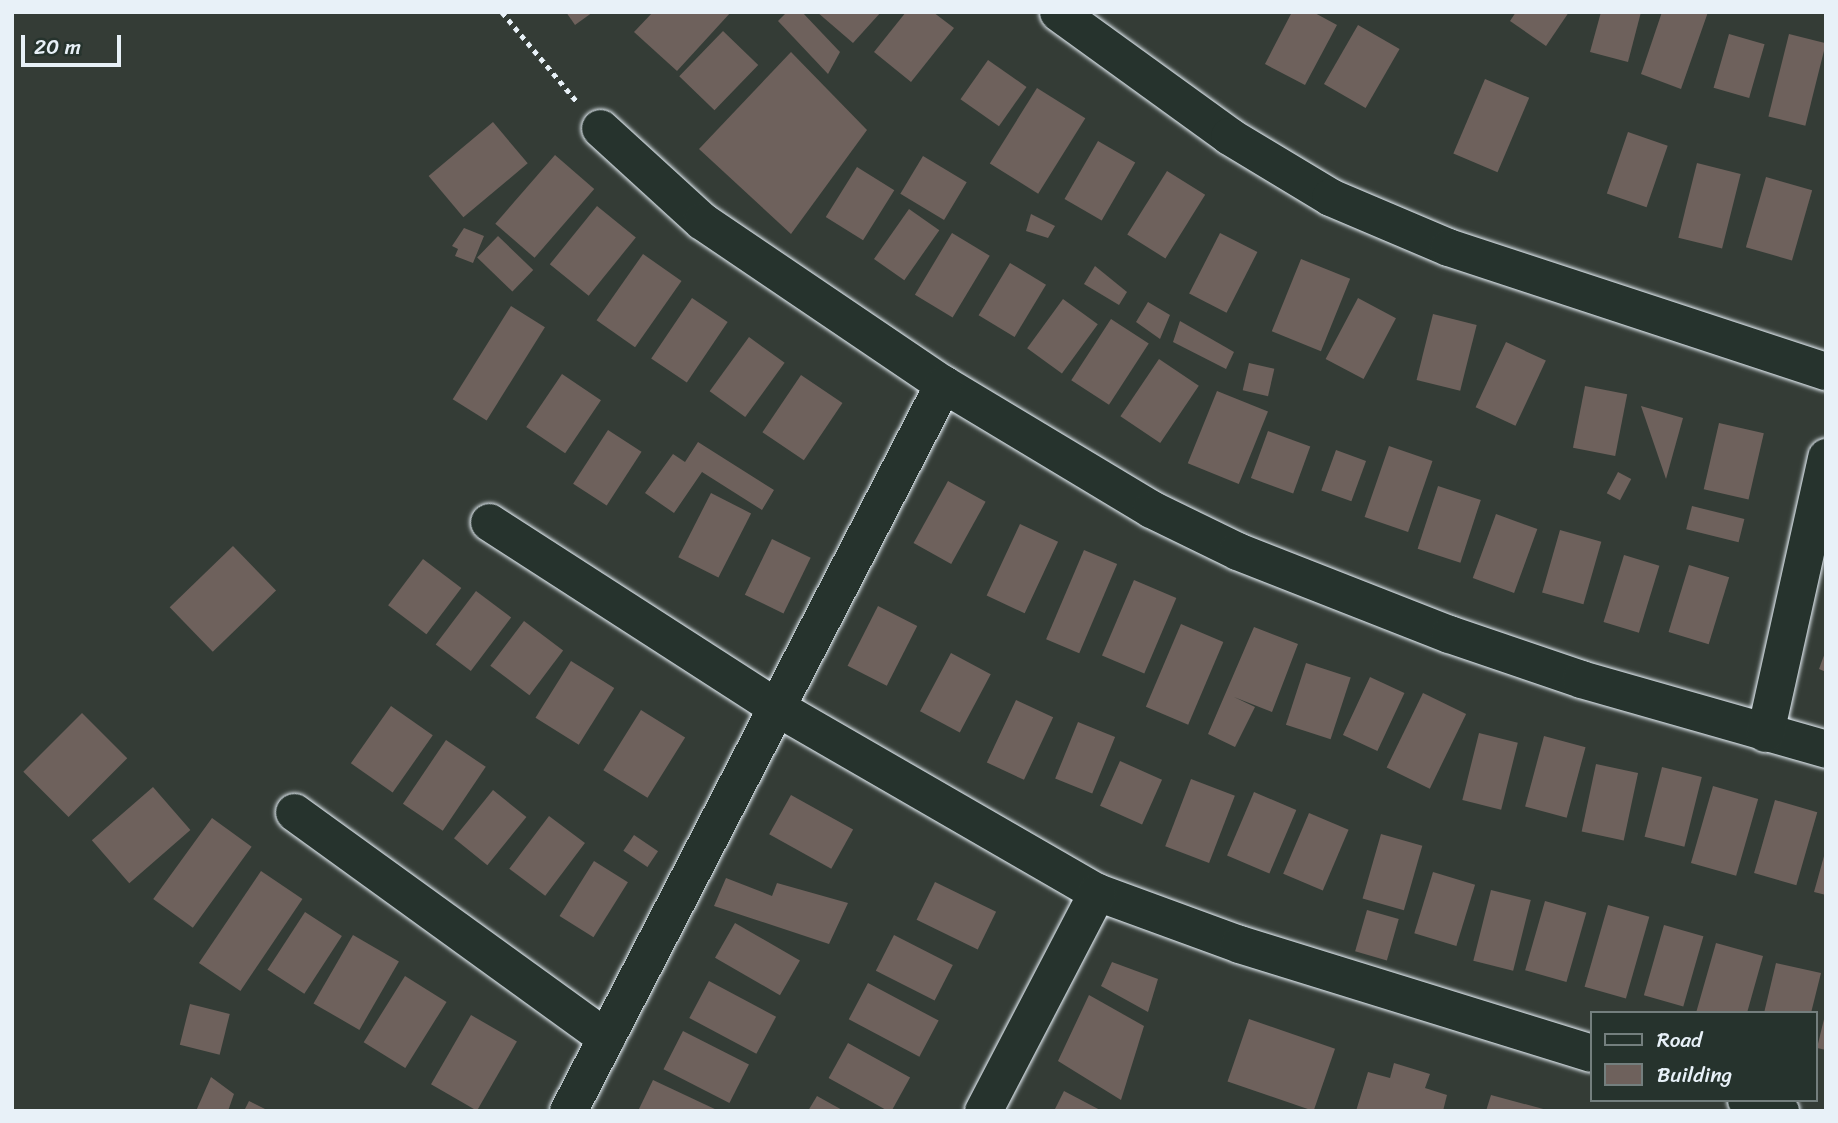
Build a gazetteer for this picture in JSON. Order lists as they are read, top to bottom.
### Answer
{
  "legend": ["Road", "Building"],
  "scale_bar": "20 m"
}
